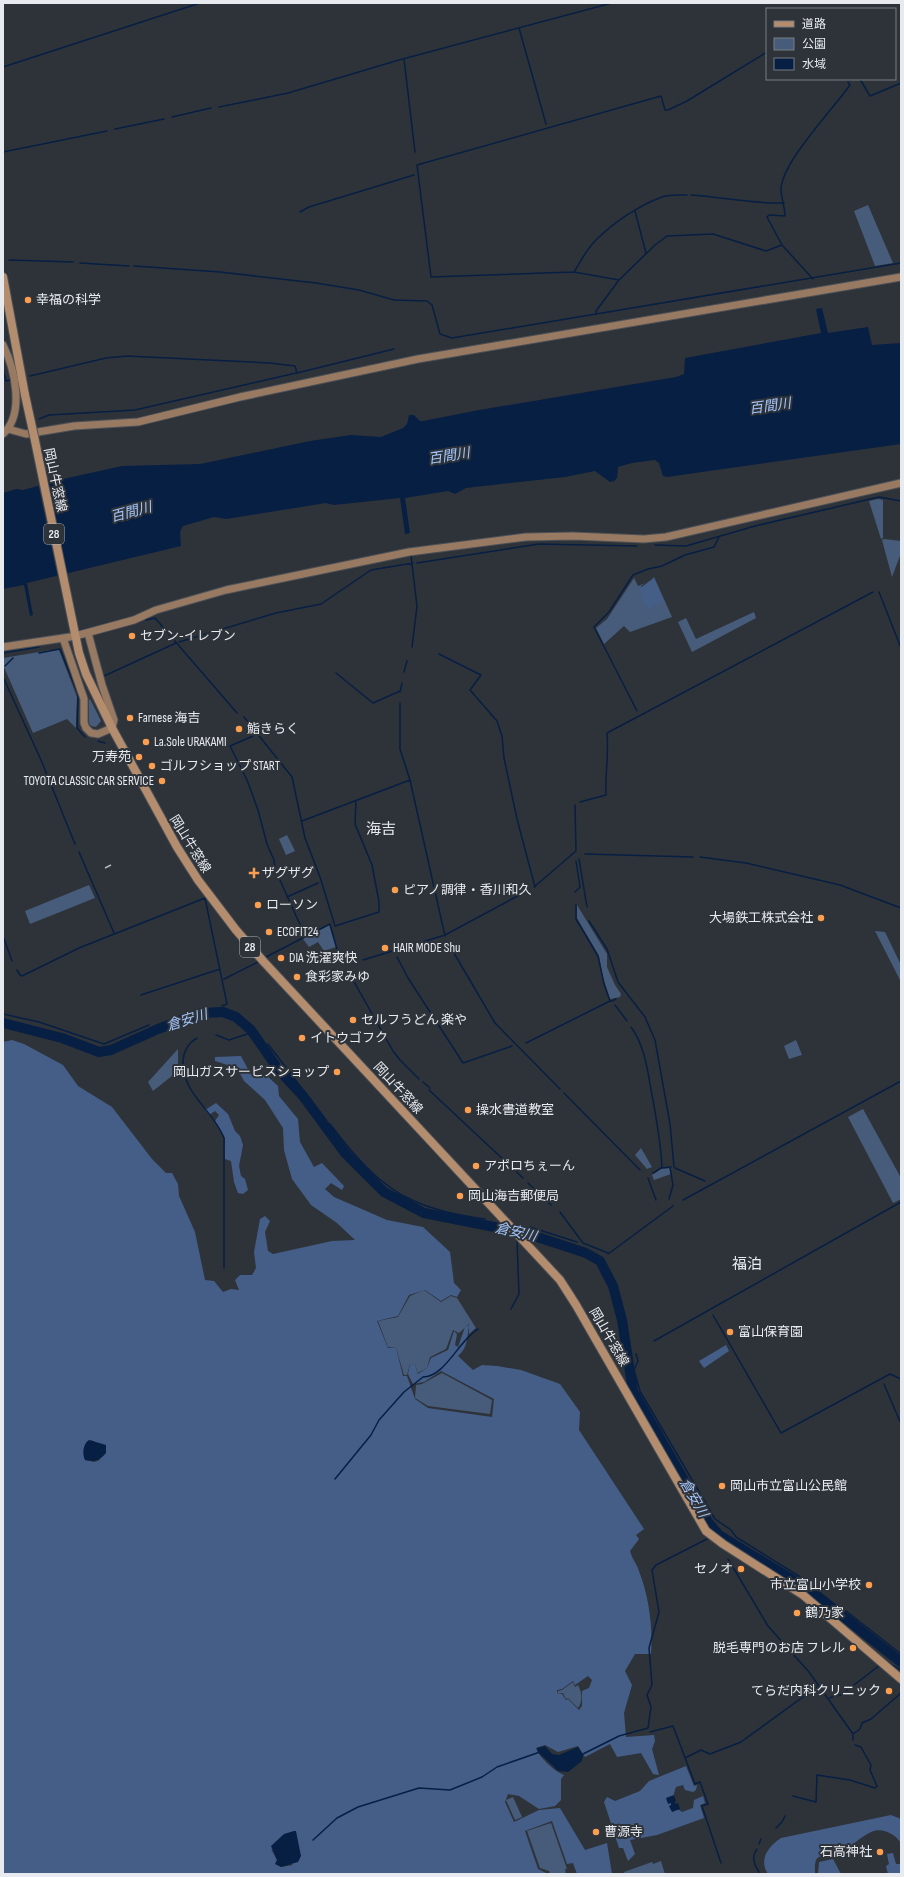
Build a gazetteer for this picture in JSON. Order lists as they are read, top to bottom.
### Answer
{
  "streets": {
    "main road": ["岡山牛窓線", "28"]
  },
  "districts": ["海吉", "福泊"],
  "water": ["百間川", "倉安川"],
  "places": {
    "other": [
      "幸福の科学",
      "セブン-イレブン",
      "Farnese 海吉",
      "鮨きらく",
      "La.Sole URAKAMI",
      "万寿苑",
      "ゴルフショップ START",
      "TOYOTA CLASSIC CAR SERVICE",
      "ピアノ調律・香川和久",
      "ローソン",
      "大場鉄工株式会社",
      "ECOFIT24",
      "HAIR MODE Shu",
      "DIA 洗濯爽快",
      "食彩家みゆ",
      "セルフうどん 楽や",
      "イトウゴフク",
      "岡山ガスサービスショップ",
      "操水書道教室",
      "アポロちぇーん",
      "岡山海吉郵便局",
      "富山保育園",
      "岡山市立富山公民館",
      "セノオ",
      "市立富山小学校",
      "鶴乃家",
      "脱毛専門のお店 フレル",
      "てらだ内科クリニック",
      "曹源寺",
      "石高神社"
    ],
    "health": ["ザグザグ"]
  },
  "legend": ["道路", "公園", "水域"]
}
